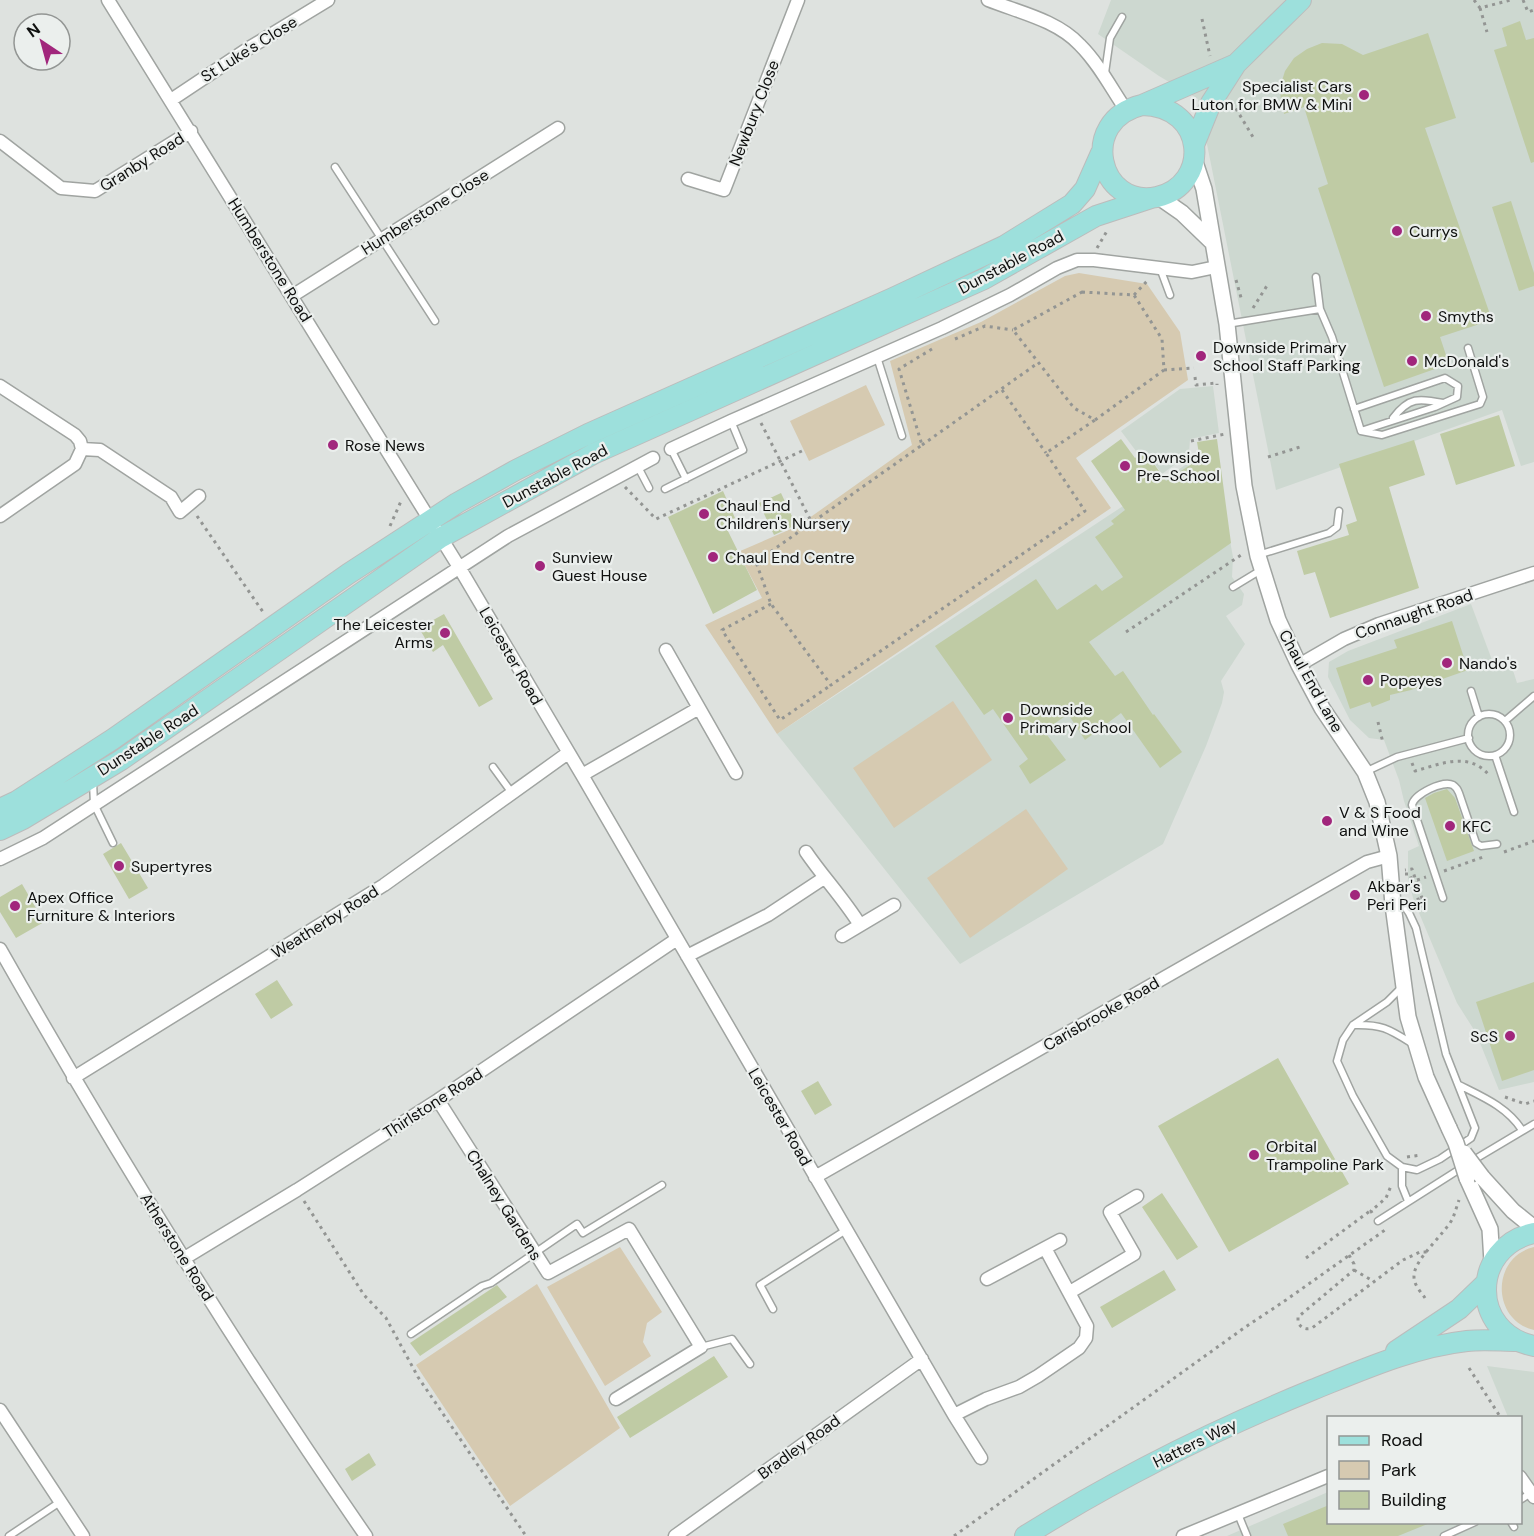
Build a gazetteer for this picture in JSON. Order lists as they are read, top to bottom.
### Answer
{
  "streets": {
    "main road": ["Dunstable Road", "Hatters Way"],
    "street": [
      "St Luke's Close",
      "Newbury Close",
      "Granby Road",
      "Humberstone Close",
      "Humberstone Road",
      "Connaught Road",
      "Leicester Road",
      "Chaul End Lane",
      "Weatherby Road",
      "Carisbrooke Road",
      "Thirlstone Road",
      "Chalney Gardens",
      "Atherstone Road",
      "Bradley Road"
    ]
  },
  "crossings": [
    ["St Luke's Close", "Humberstone Road"],
    ["Granby Road", "Humberstone Road"],
    ["Humberstone Close", "Humberstone Road"],
    ["Humberstone Road", "Dunstable Road"],
    ["Humberstone Road", "Leicester Road"],
    ["Dunstable Road", "Leicester Road"],
    ["Dunstable Road", "Chaul End Lane"],
    ["Connaught Road", "Chaul End Lane"],
    ["Leicester Road", "Weatherby Road"],
    ["Leicester Road", "Carisbrooke Road"],
    ["Leicester Road", "Thirlstone Road"],
    ["Leicester Road", "Bradley Road"],
    ["Chaul End Lane", "Carisbrooke Road"],
    ["Weatherby Road", "Atherstone Road"],
    ["Thirlstone Road", "Chalney Gardens"],
    ["Thirlstone Road", "Atherstone Road"]
  ],
  "places": [
    "Specialist Cars Luton for BMW & Mini",
    "Currys",
    "Smyths",
    "Downside Primary School Staff Parking",
    "McDonald's",
    "Rose News",
    "Downside Pre-School",
    "Chaul End Children's Nursery",
    "Chaul End Centre",
    "Sunview Guest House",
    "The Leicester Arms",
    "Nando's",
    "Popeyes",
    "Downside Primary School",
    "V & S Food and Wine",
    "KFC",
    "Supertyres",
    "Akbar's Peri Peri",
    "Apex Office Furniture & Interiors",
    "ScS",
    "Orbital Trampoline Park"
  ],
  "legend": ["Road", "Park", "Building"],
  "north": "top left"
}
